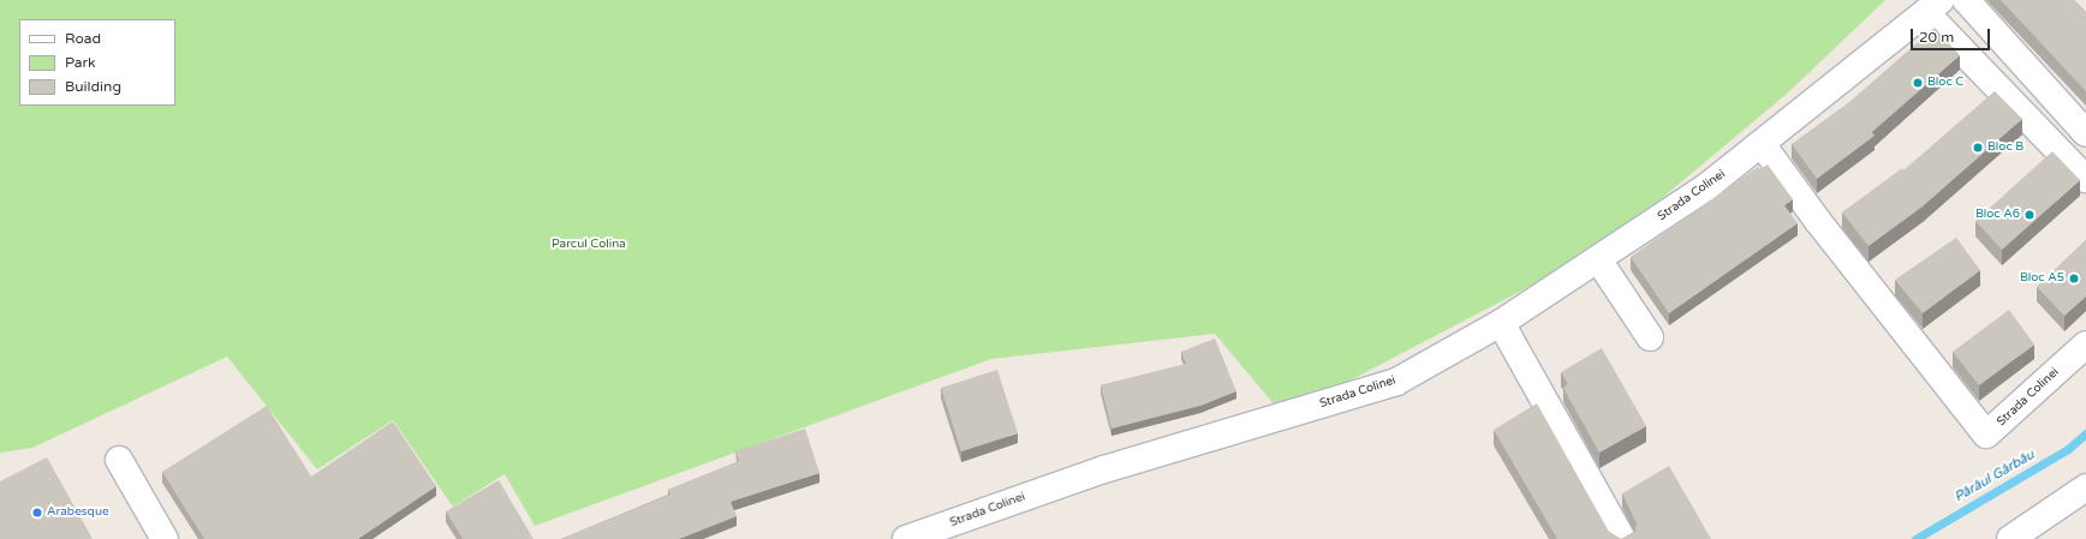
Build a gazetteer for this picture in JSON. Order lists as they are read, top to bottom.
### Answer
{
  "streets": {
    "street": ["Strada Colinei"]
  },
  "water": ["Pârâul Gârbău"],
  "parks": ["Parcul Colina"],
  "places": [
    "Bloc C",
    "Bloc B",
    "Bloc A6",
    "Bloc A5",
    "Arabesque"
  ],
  "legend": ["Road", "Park", "Building"],
  "scale_bar": "20 m"
}
